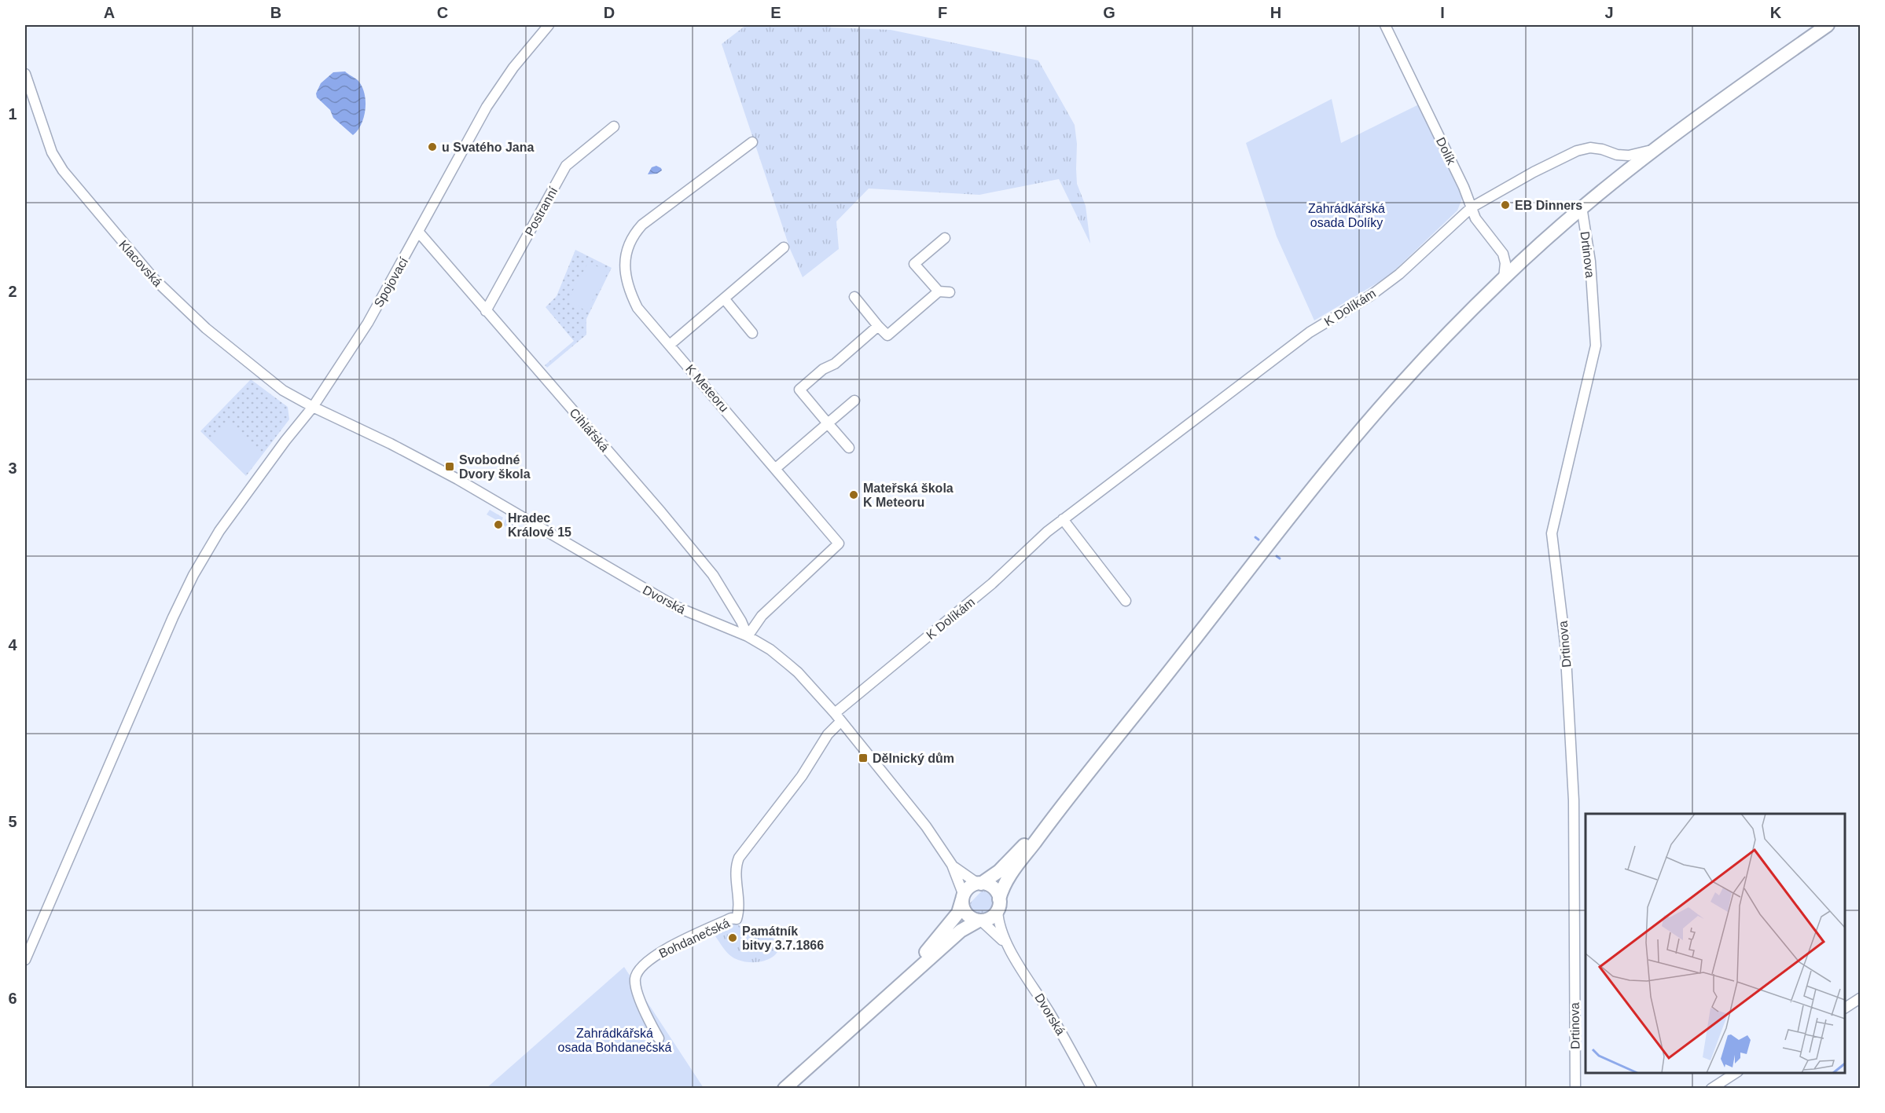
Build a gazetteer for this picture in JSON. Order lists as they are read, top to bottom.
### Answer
{
  "streets": {
    "main road": ["Dvorská"],
    "street": [
      "Dolík",
      "Postranní",
      "Drtinova",
      "Klacovská",
      "Spojovací",
      "K Dolíkám",
      "K Meteoru",
      "Cihlářská",
      "Bohdanečská"
    ]
  },
  "crossings": [
    ["Dolík", "K Dolíkám"],
    ["Postranní", "Cihlářská"],
    ["Klacovská", "Spojovací"],
    ["Klacovská", "Dvorská"],
    ["Spojovací", "Cihlářská"],
    ["Spojovací", "Dvorská"],
    ["K Dolíkám", "Dvorská"],
    ["K Dolíkám", "Bohdanečská"],
    ["K Meteoru", "Cihlářská"],
    ["K Meteoru", "Dvorská"],
    ["Cihlářská", "Dvorská"],
    ["Dvorská", "Bohdanečská"]
  ],
  "parks": ["Zahrádkářská osada Dolíky", "Zahrádkářská osada Bohdanečská"],
  "places": {
    "other": [
      "u Svatého Jana",
      "EB Dinners",
      "Mateřská škola K Meteoru",
      "Hradec Králové 15",
      "Památník bitvy 3.7.1866"
    ],
    "transit": ["Svobodné Dvory škola", "Dělnický dům"]
  },
  "grid": {
    "columns": [
      "A",
      "B",
      "C",
      "D",
      "E",
      "F",
      "G",
      "H",
      "I",
      "J",
      "K"
    ],
    "rows": [
      "1",
      "2",
      "3",
      "4",
      "5",
      "6"
    ]
  }
}
